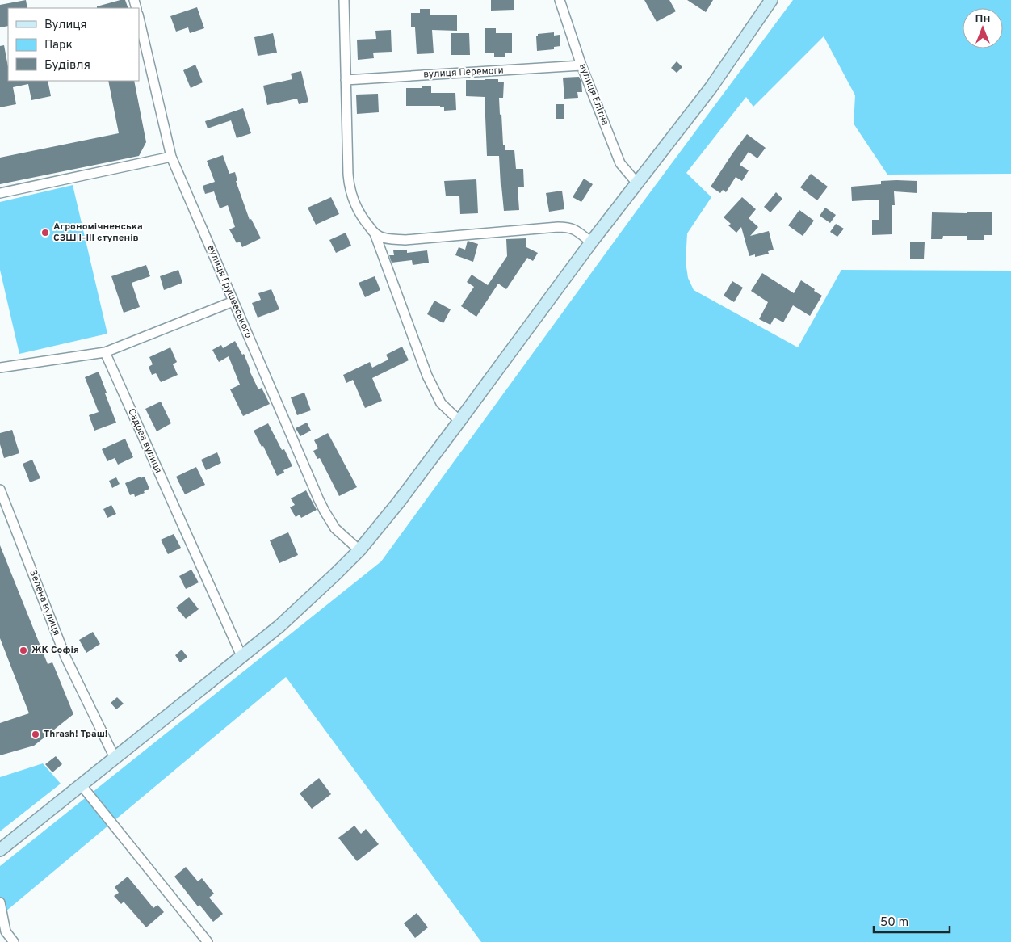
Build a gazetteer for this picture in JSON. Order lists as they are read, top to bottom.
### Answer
{
  "streets": {
    "street": [
      "вулиця Перемоги",
      "вулиця Елітна",
      "вулиця Грушевського",
      "Садова вулиця",
      "Зелена вулиця"
    ]
  },
  "crossings": [
    ["вулиця Перемоги", "вулиця Елітна"]
  ],
  "places": ["Агрономічненська СЗШ І-ІІІ ступенів", "ЖК Софія", "Thrash! Траш!"],
  "legend": ["Вулиця", "Парк", "Будівля"],
  "scale_bar": "50 m",
  "north": "top"
}
